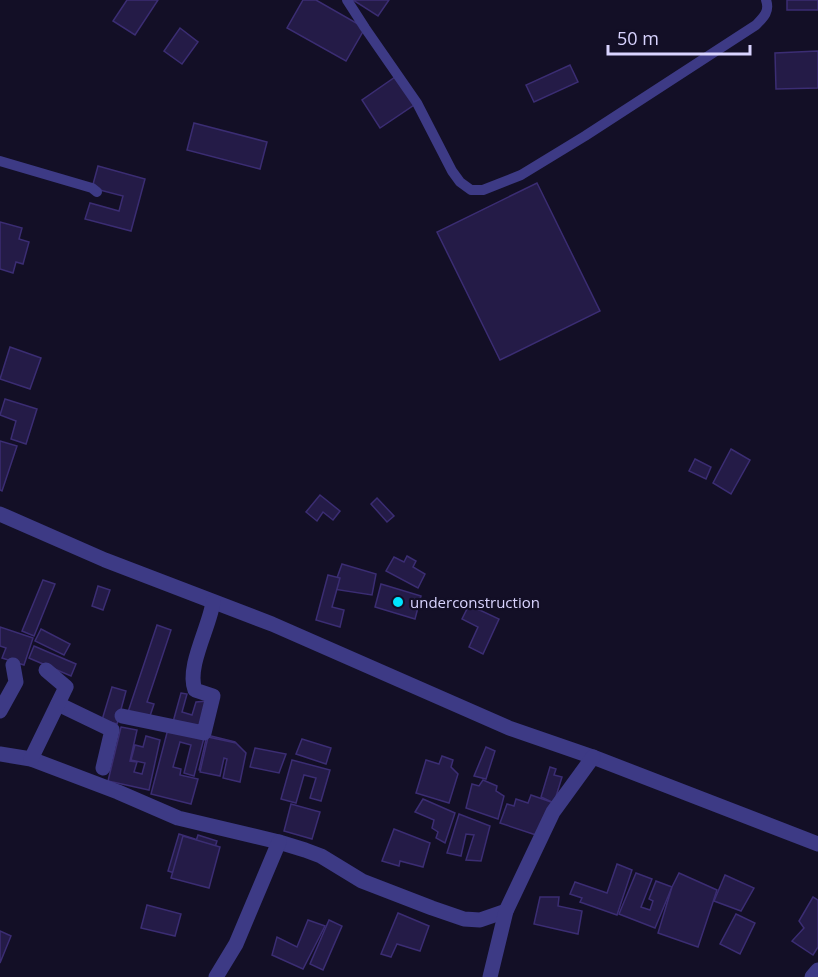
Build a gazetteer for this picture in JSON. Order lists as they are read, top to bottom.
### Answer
{
  "places": ["underconstruction"],
  "scale_bar": "50 m"
}
